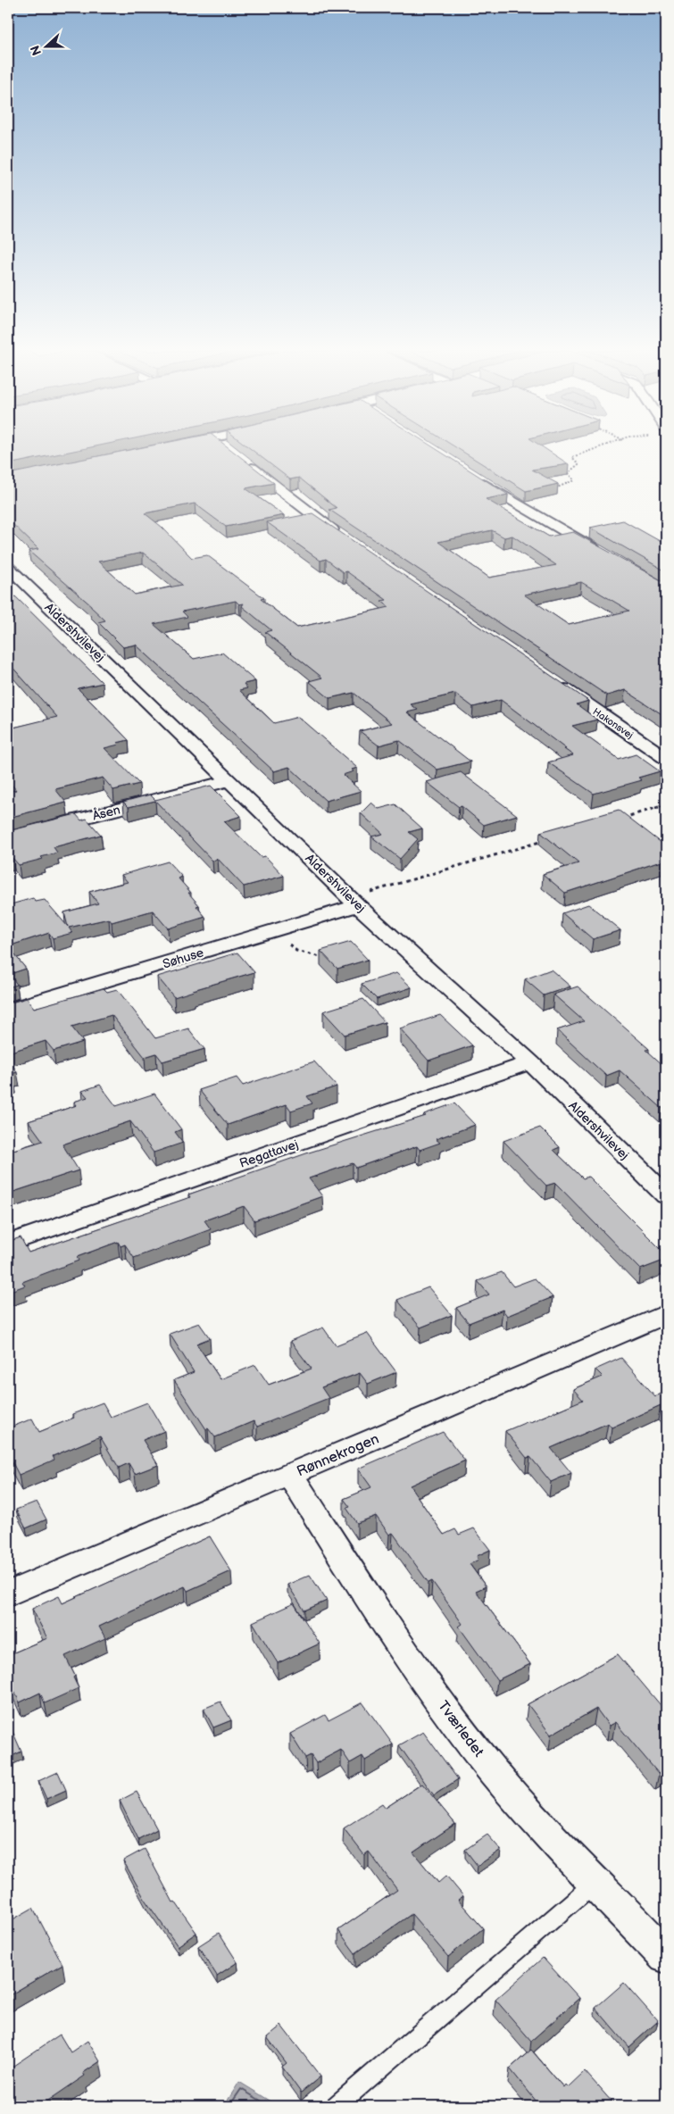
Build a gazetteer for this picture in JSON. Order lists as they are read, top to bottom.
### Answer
{
  "streets": {
    "street": [
      "Aldershvilevej",
      "Hakonsvej",
      "Åsen",
      "Søhuse",
      "Regattavej",
      "Rønnekrogen",
      "Tværledet"
    ]
  },
  "crossings": [
    ["Aldershvilevej", "Åsen"],
    ["Aldershvilevej", "Søhuse"],
    ["Aldershvilevej", "Regattavej"],
    ["Rønnekrogen", "Tværledet"]
  ],
  "north": "left"
}
